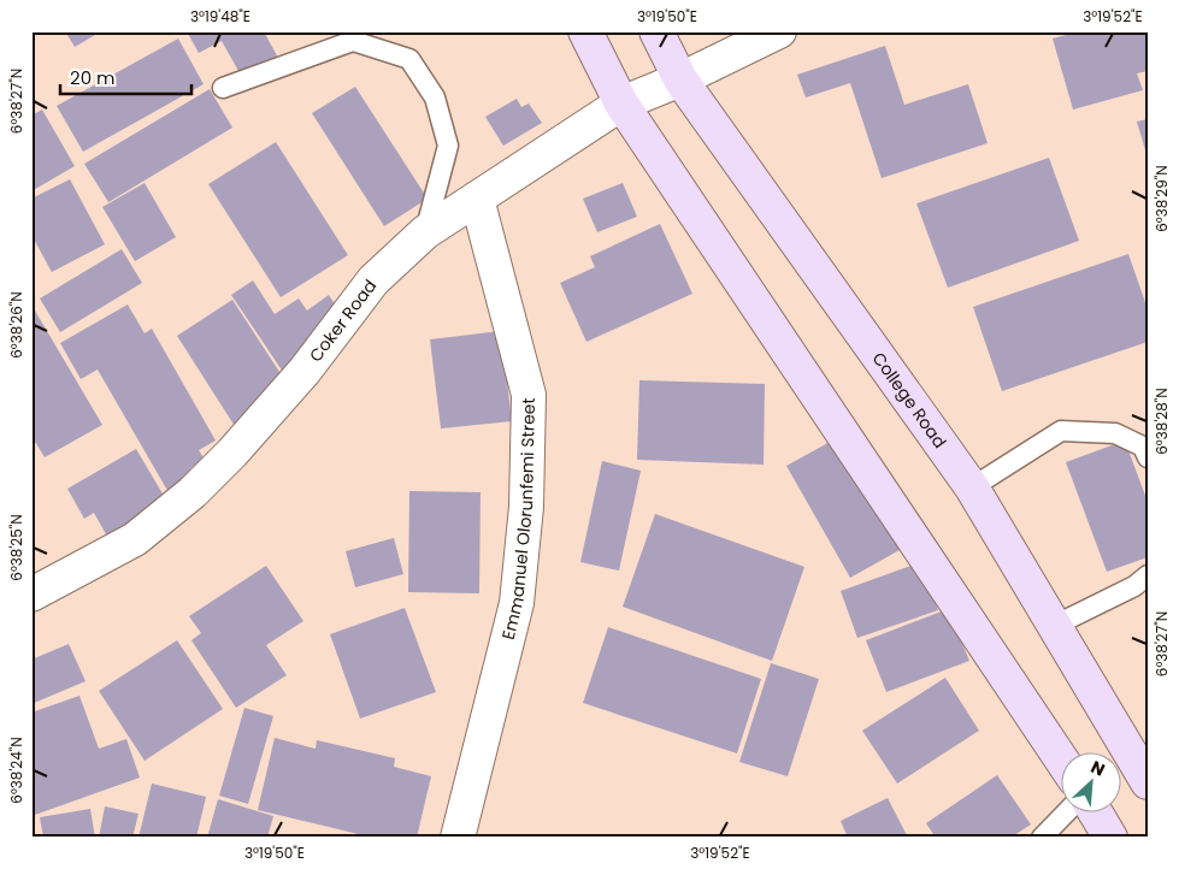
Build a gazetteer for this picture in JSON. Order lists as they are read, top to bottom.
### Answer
{
  "streets": {
    "main road": ["College Road"],
    "street": ["Coker Road", "Emmanuel Olorunfemi Street"]
  },
  "crossings": [
    ["Coker Road", "College Road"],
    ["Coker Road", "Emmanuel Olorunfemi Street"]
  ],
  "scale_bar": "20 m",
  "north": "top right",
  "coordinates": [
    "3°19'48\"E",
    "3°19'50\"E",
    "3°19'52\"E",
    "6°38'27\"N",
    "6°38'29\"N",
    "6°38'26\"N",
    "6°38'28\"N",
    "6°38'25\"N",
    "6°38'24\"N"
  ]
}
